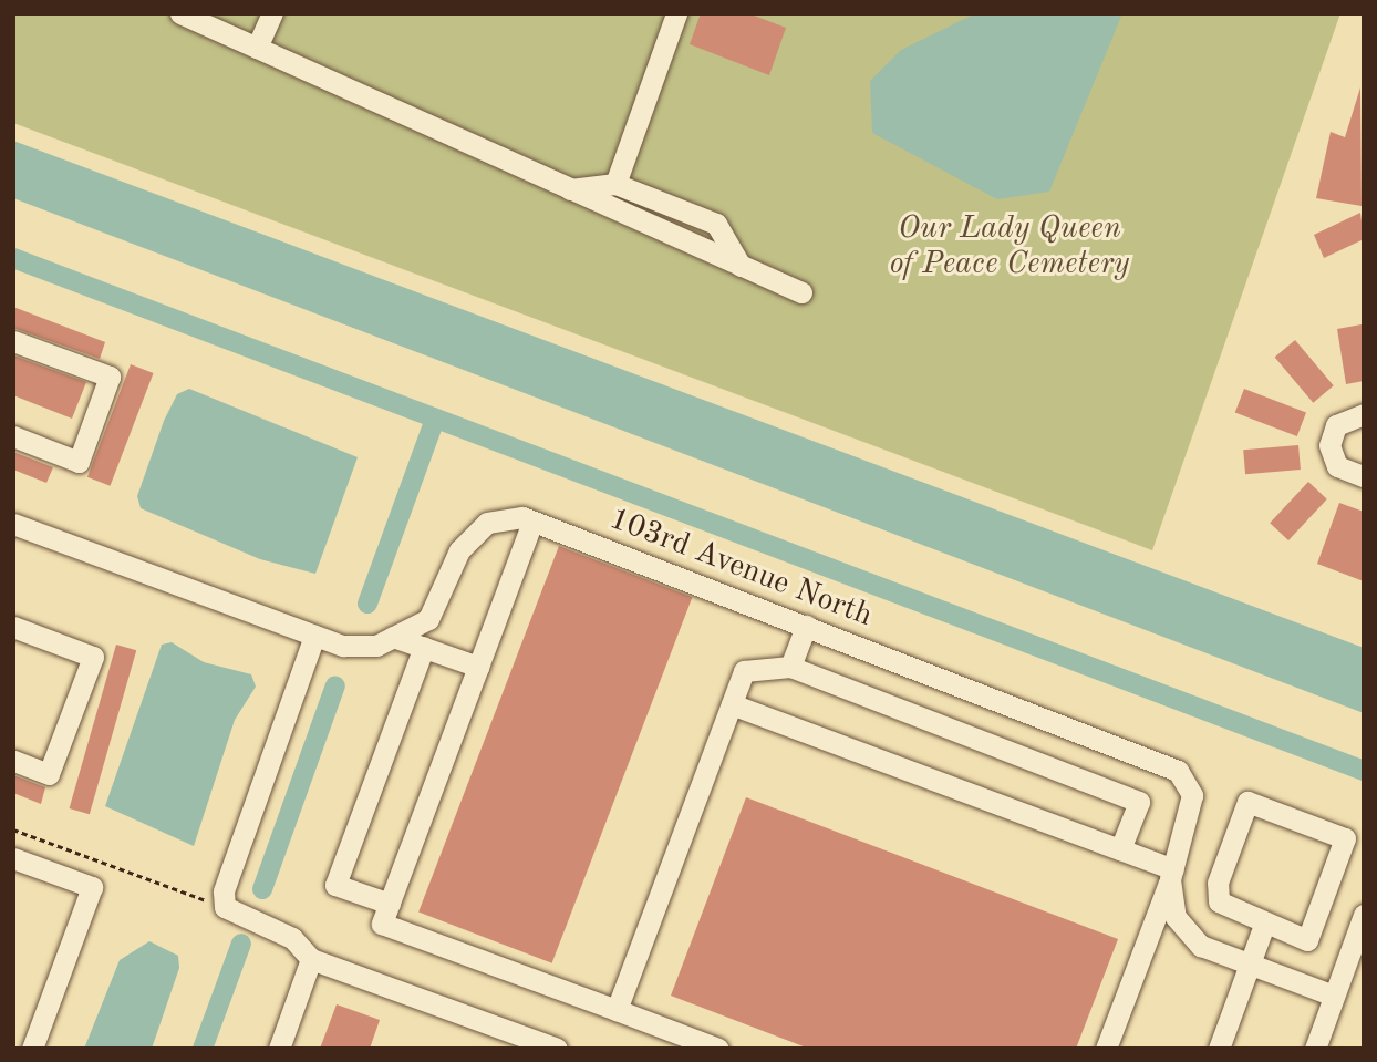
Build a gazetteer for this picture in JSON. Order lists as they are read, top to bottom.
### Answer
{
  "streets": {
    "street": ["103rd Avenue North"]
  },
  "parks": ["Our Lady Queen of Peace Cemetery"]
}
